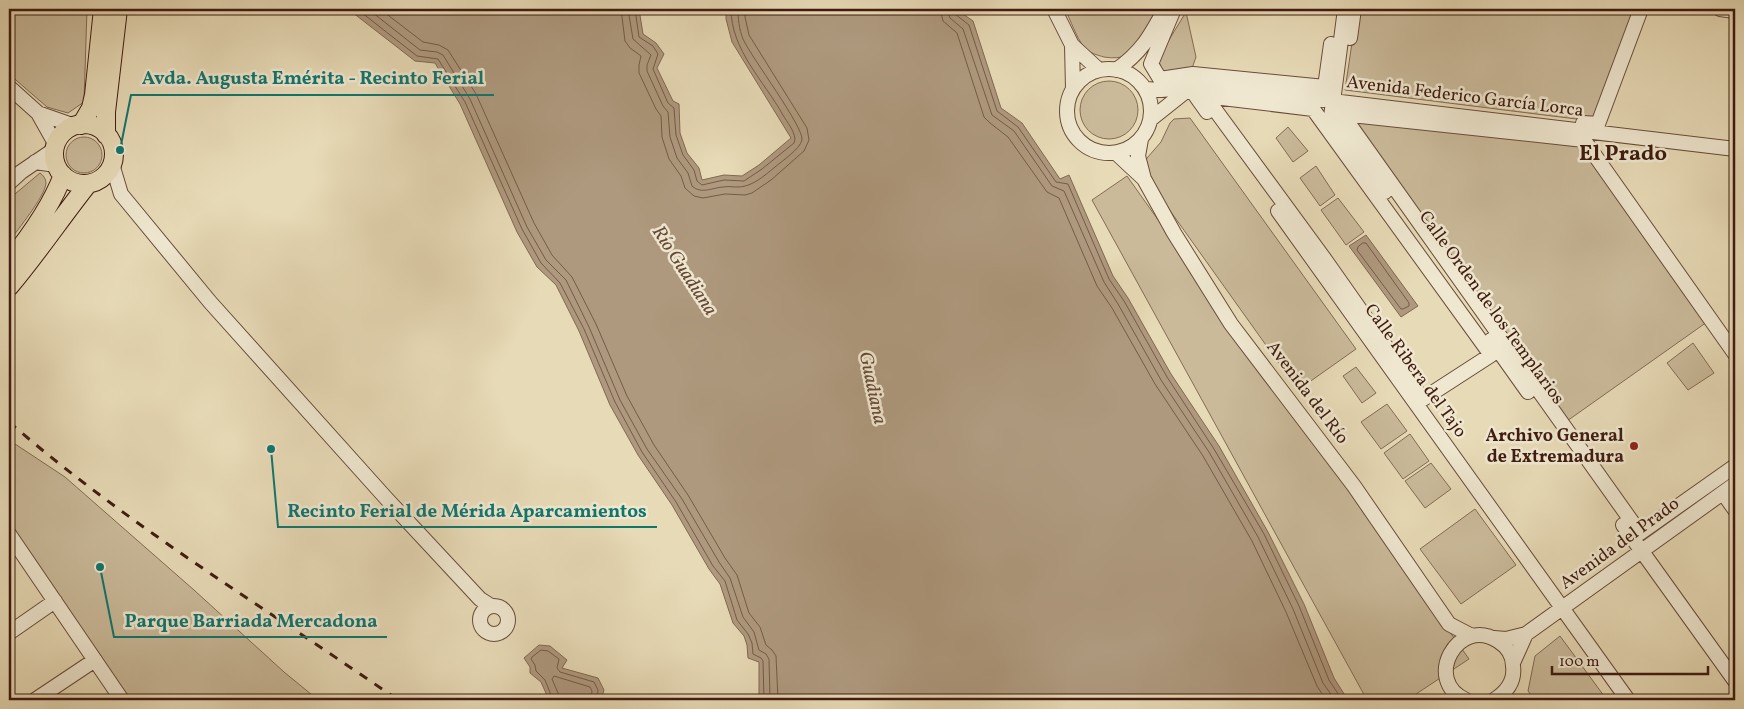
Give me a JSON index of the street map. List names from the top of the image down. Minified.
{"streets":{"street":["Avenida Federico García Lorca","Calle Orden de los Templarios","Calle Ribera del Tajo","Avenida del Río","Avenida del Prado"]},"crossings":[["Avenida Federico García Lorca","Calle Orden de los Templarios"],["Avenida Federico García Lorca","Calle Ribera del Tajo"],["Avenida Federico García Lorca","Avenida del Río"],["Calle Orden de los Templarios","Avenida del Prado"],["Calle Ribera del Tajo","Avenida del Prado"],["Avenida del Río","Avenida del Prado"]],"districts":["El Prado"],"water":["Río Guadiana","Guadiana"],"places":["Avda. Augusta Emérita - Recinto Ferial","Archivo General de Extremadura","Recinto Ferial de Mérida Aparcamientos","Parque Barriada Mercadona"],"scale_bar":"100 m"}
